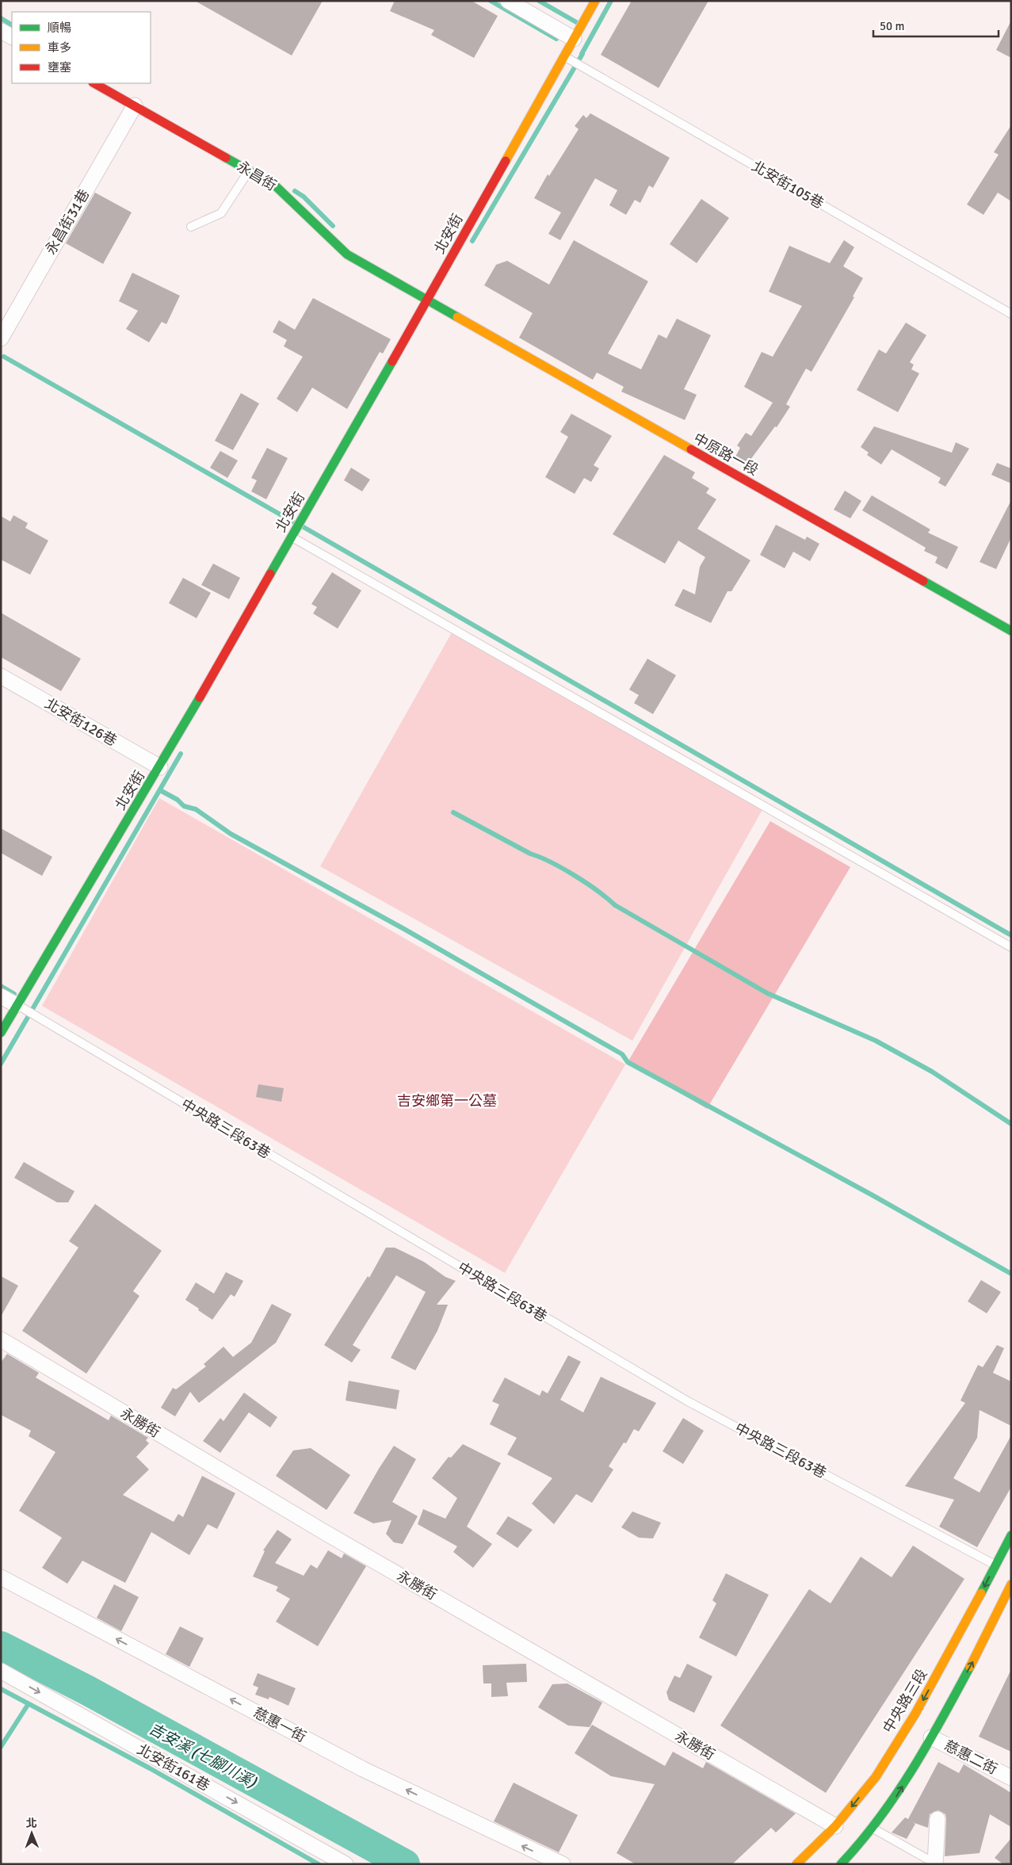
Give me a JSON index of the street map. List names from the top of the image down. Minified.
{"streets":{"street":["永昌街","永昌街31巷","北安街","中原路一段","北安街126巷","永勝街","中央路三段","慈惠一街","慈惠二街","北安街161巷"],"lane":["北安街105巷","中央路三段63巷"]},"crossings":[["永昌街","永昌街31巷"],["永昌街","北安街"],["永昌街","中原路一段"],["北安街105巷","北安街"],["北安街","中原路一段"],["北安街","北安街126巷"],["北安街","中央路三段63巷"],["中央路三段63巷","中央路三段"],["永勝街","中央路三段"]],"one_way":["慈惠一街","北安街161巷"],"water":["吉安溪 (七腳川溪)"],"parks":["吉安鄉第一公墓"],"legend":["順暢","車多","壅塞"],"scale_bar":"50 m","north":"top"}
